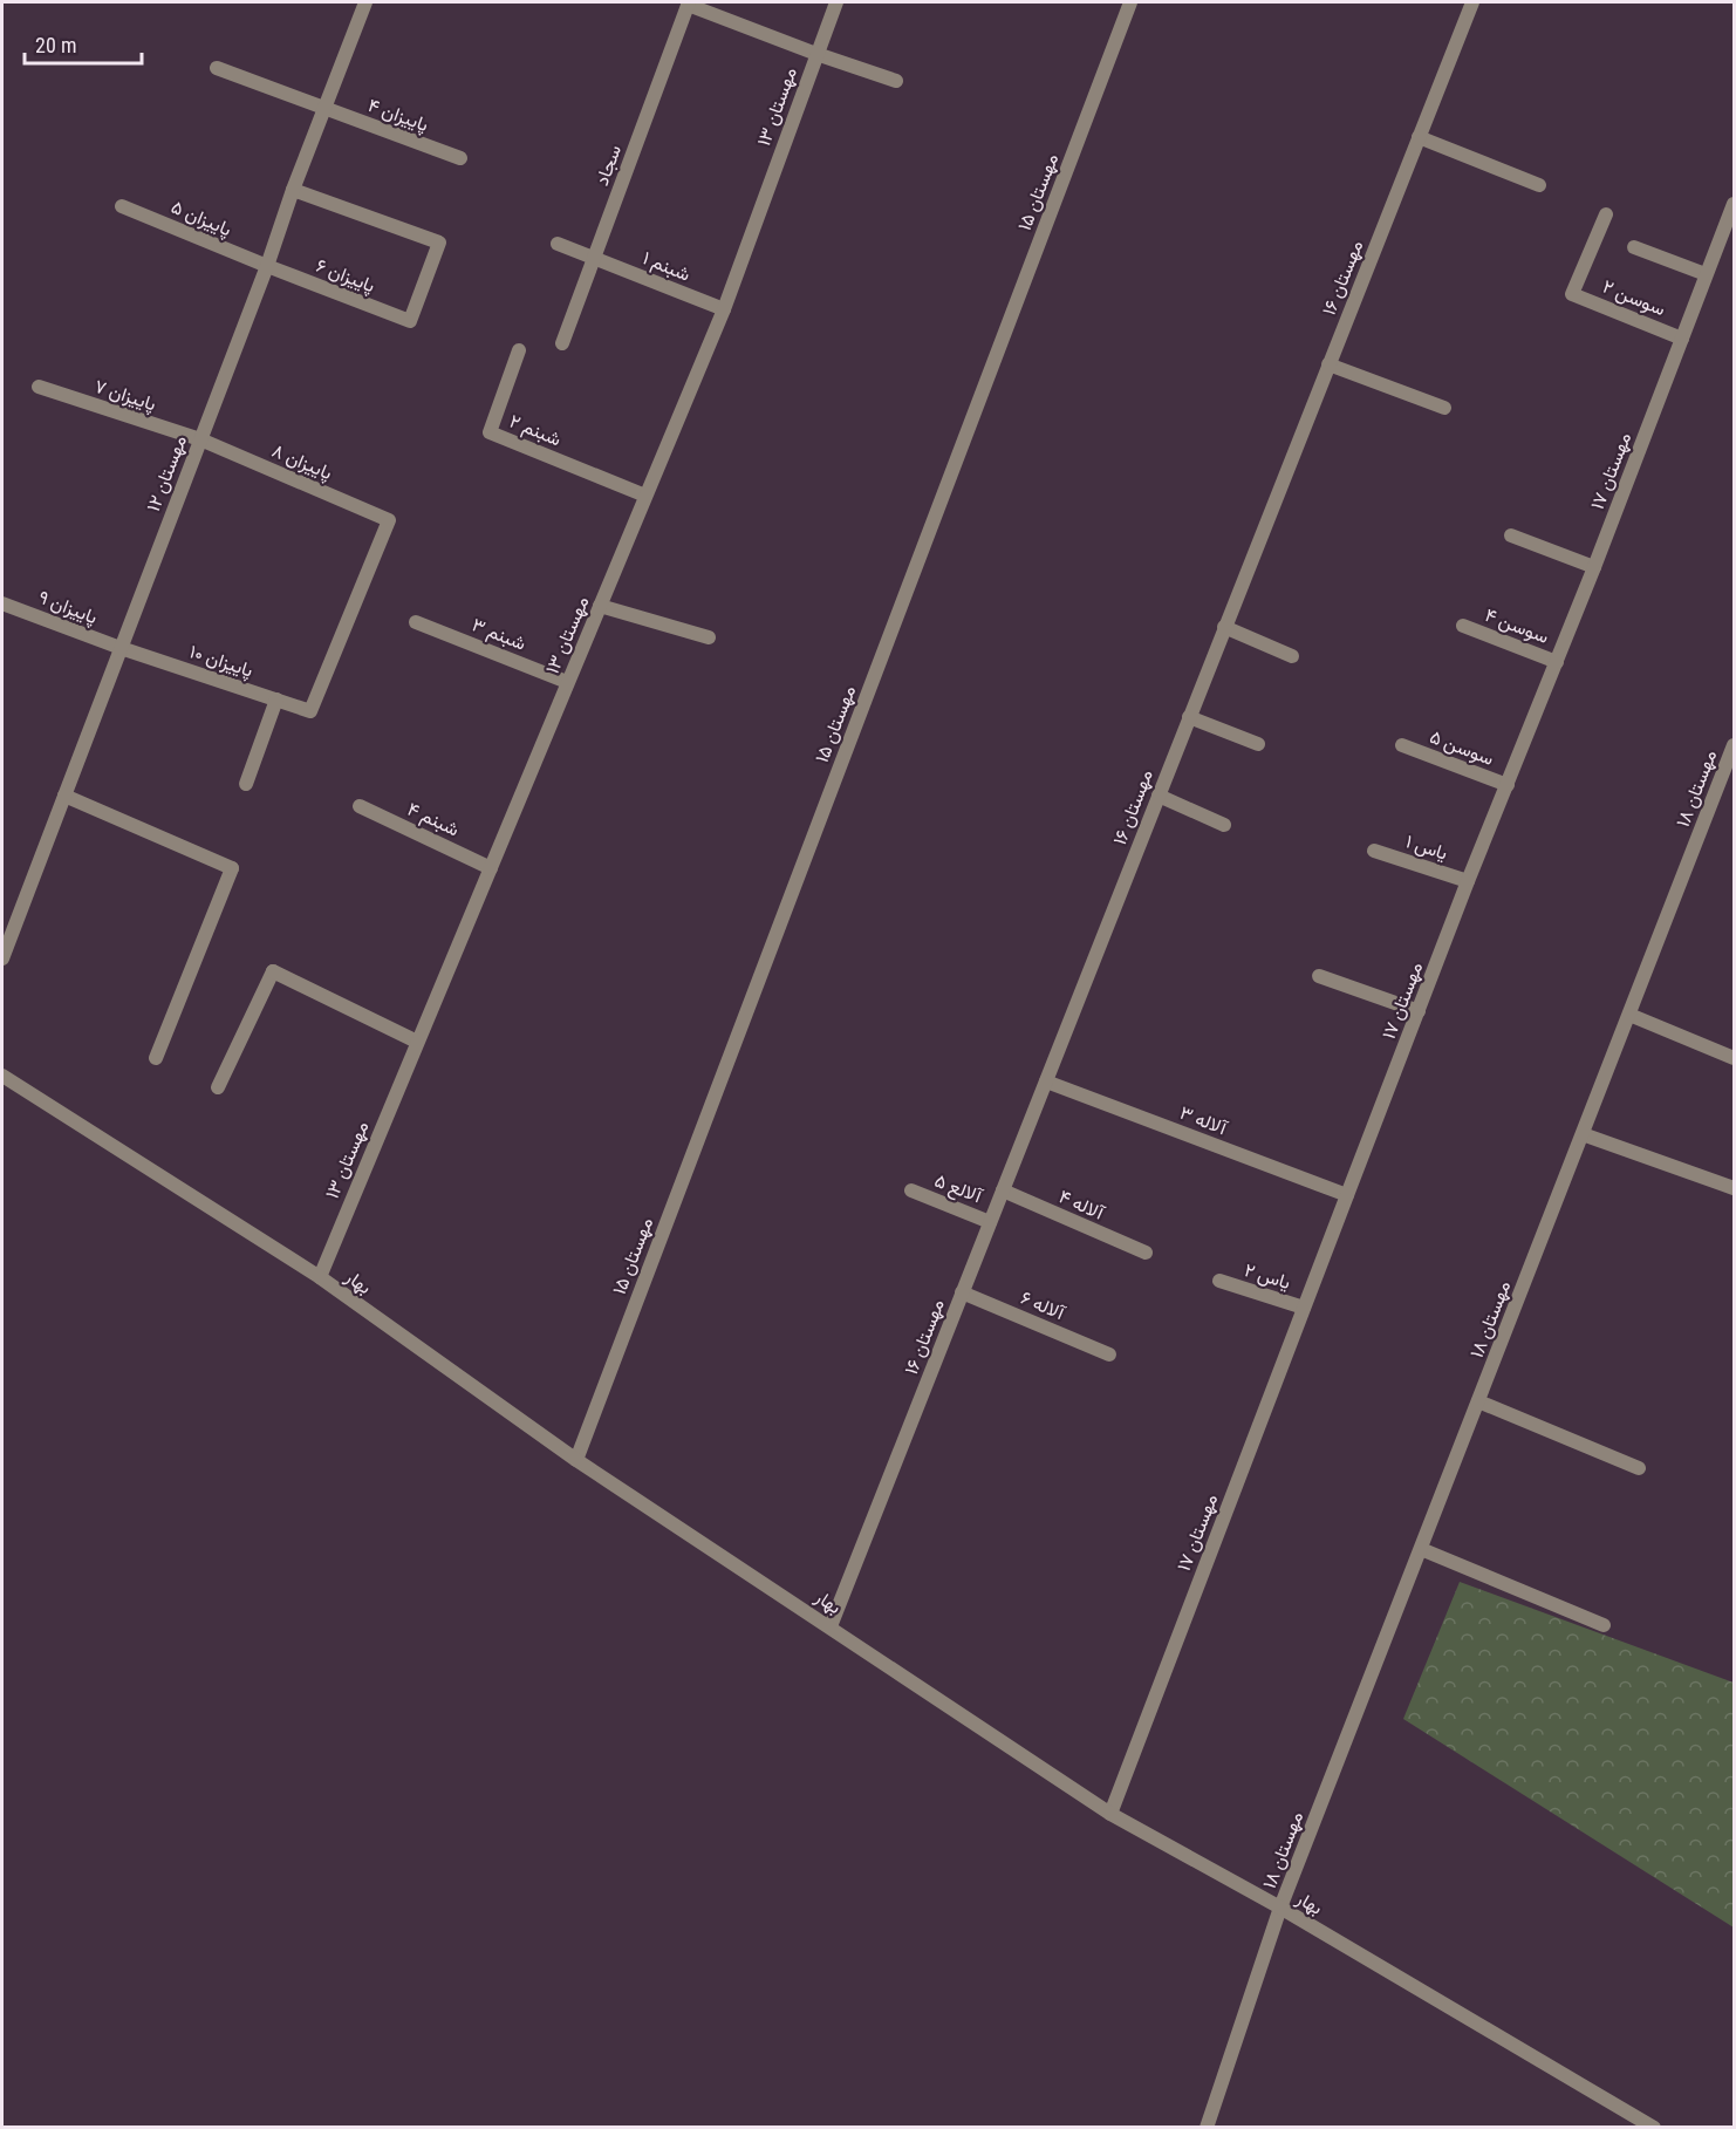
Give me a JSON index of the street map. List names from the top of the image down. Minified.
{"streets":{"street":["مهستان ۱۳","پاییزان ۴","سجاد","مهستان ۱۵","پاییزان ۵","شبنم ۱","پاییزان ۶","مهستان ۱۶","سوسن ۲","پاییزان ۷","شبنم ۲","پاییزان ۸","مهستان ۱۷","مهستان ۱۲","پاییزان ۹","سوسن ۴","شبنم ۳","پاییزان ۱۰","سوسن ۵","مهستان ۱۸","شبنم ۴","یاس ۱","آلاله ۳","آلالع ۵","آلاله ۴","یاس ۲","بهار","آلاله ۶"]},"crossings":[["مهستان ۱۳","شبنم ۱"],["مهستان ۱۳","شبنم ۲"],["مهستان ۱۳","شبنم ۳"],["مهستان ۱۳","شبنم ۴"],["مهستان ۱۳","بهار"],["پاییزان ۴","مهستان ۱۲"],["سجاد","شبنم ۱"],["مهستان ۱۵","بهار"],["پاییزان ۵","پاییزان ۶"],["پاییزان ۵","مهستان ۱۲"],["پاییزان ۶","مهستان ۱۲"],["مهستان ۱۶","آلاله ۳"],["مهستان ۱۶","آلالع ۵"],["مهستان ۱۶","آلاله ۴"],["مهستان ۱۶","بهار"],["مهستان ۱۶","آلاله ۶"],["سوسن ۲","مهستان ۱۷"],["پاییزان ۷","پاییزان ۸"],["پاییزان ۷","مهستان ۱۲"],["پاییزان ۸","مهستان ۱۲"],["پاییزان ۸","پاییزان ۱۰"],["مهستان ۱۷","سوسن ۴"],["مهستان ۱۷","سوسن ۵"],["مهستان ۱۷","یاس ۱"],["مهستان ۱۷","آلاله ۳"],["مهستان ۱۷","یاس ۲"],["مهستان ۱۷","بهار"],["مهستان ۱۲","پاییزان ۹"],["مهستان ۱۲","پاییزان ۱۰"],["پاییزان ۹","پاییزان ۱۰"],["مهستان ۱۸","بهار"]],"scale_bar":"20 m"}
